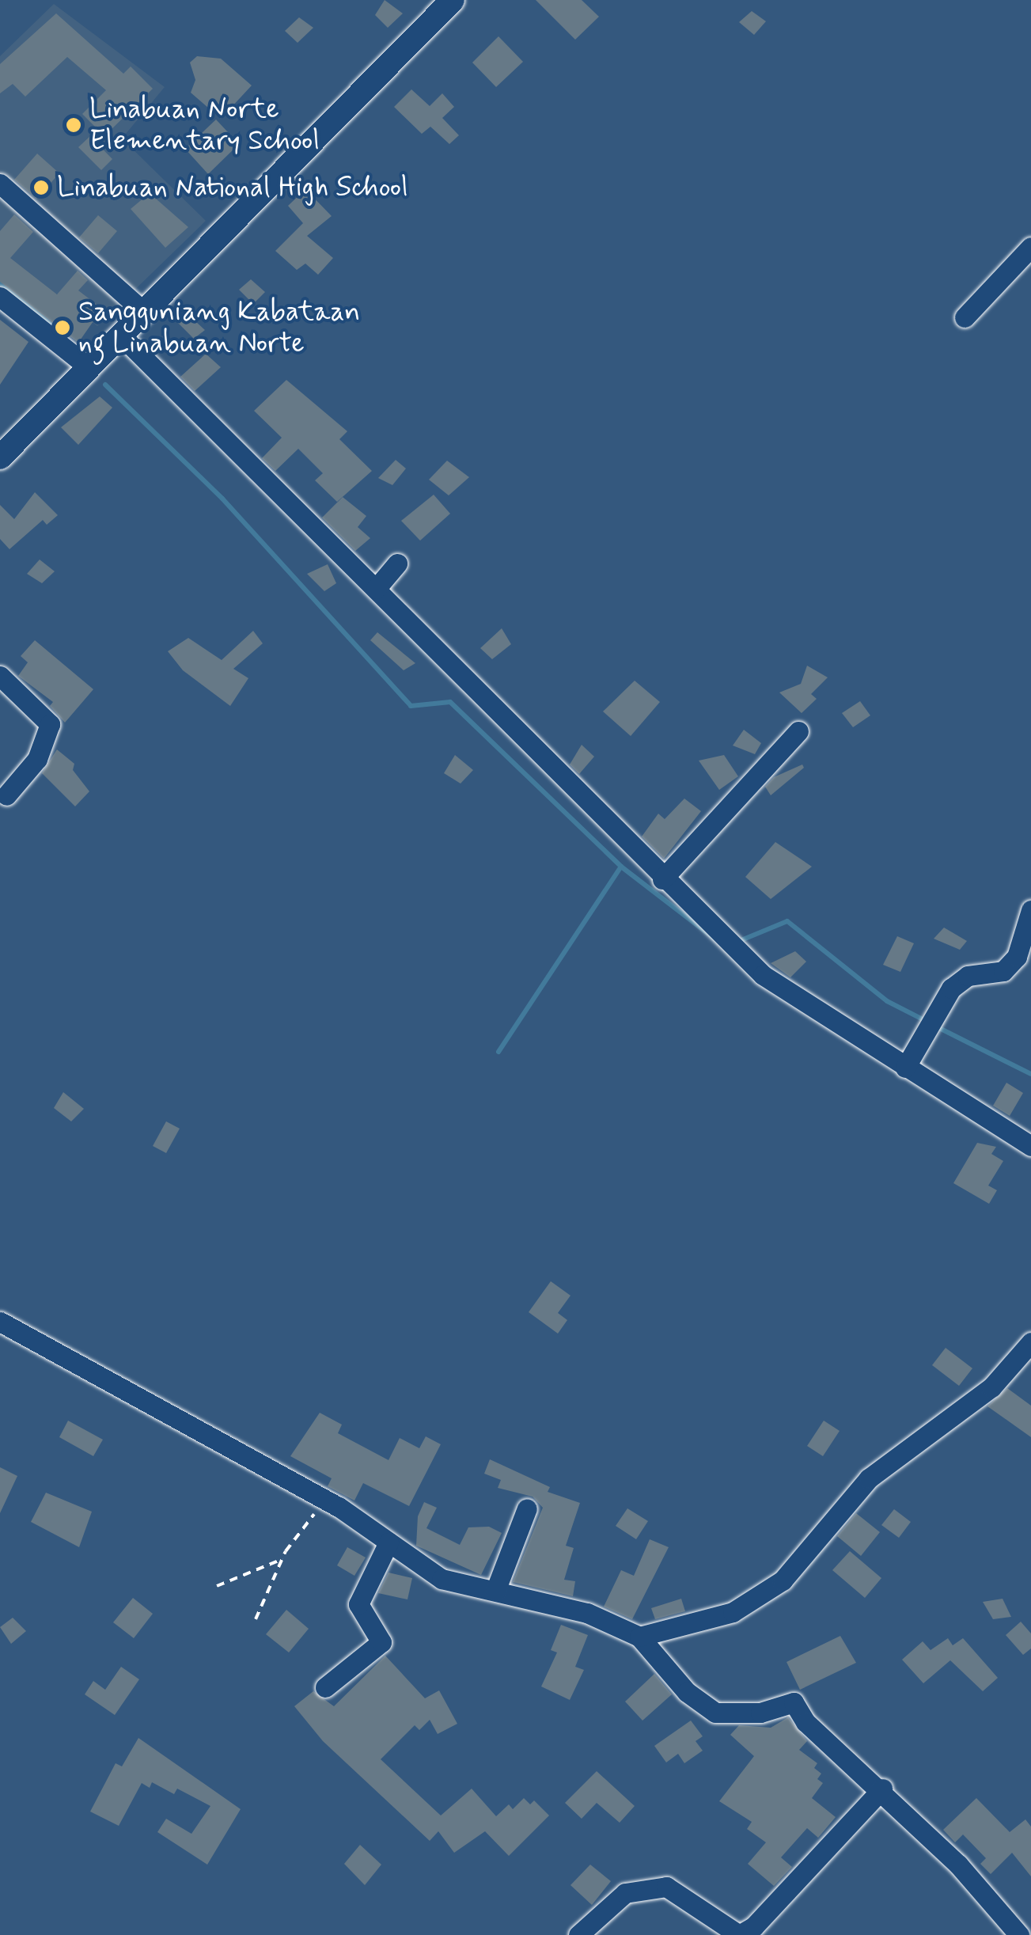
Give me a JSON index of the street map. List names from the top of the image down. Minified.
{"places":["Linabuan Norte Elementary School","Linabuan National High School","Sangguniang Kabataan ng Linabuan Norte"]}
